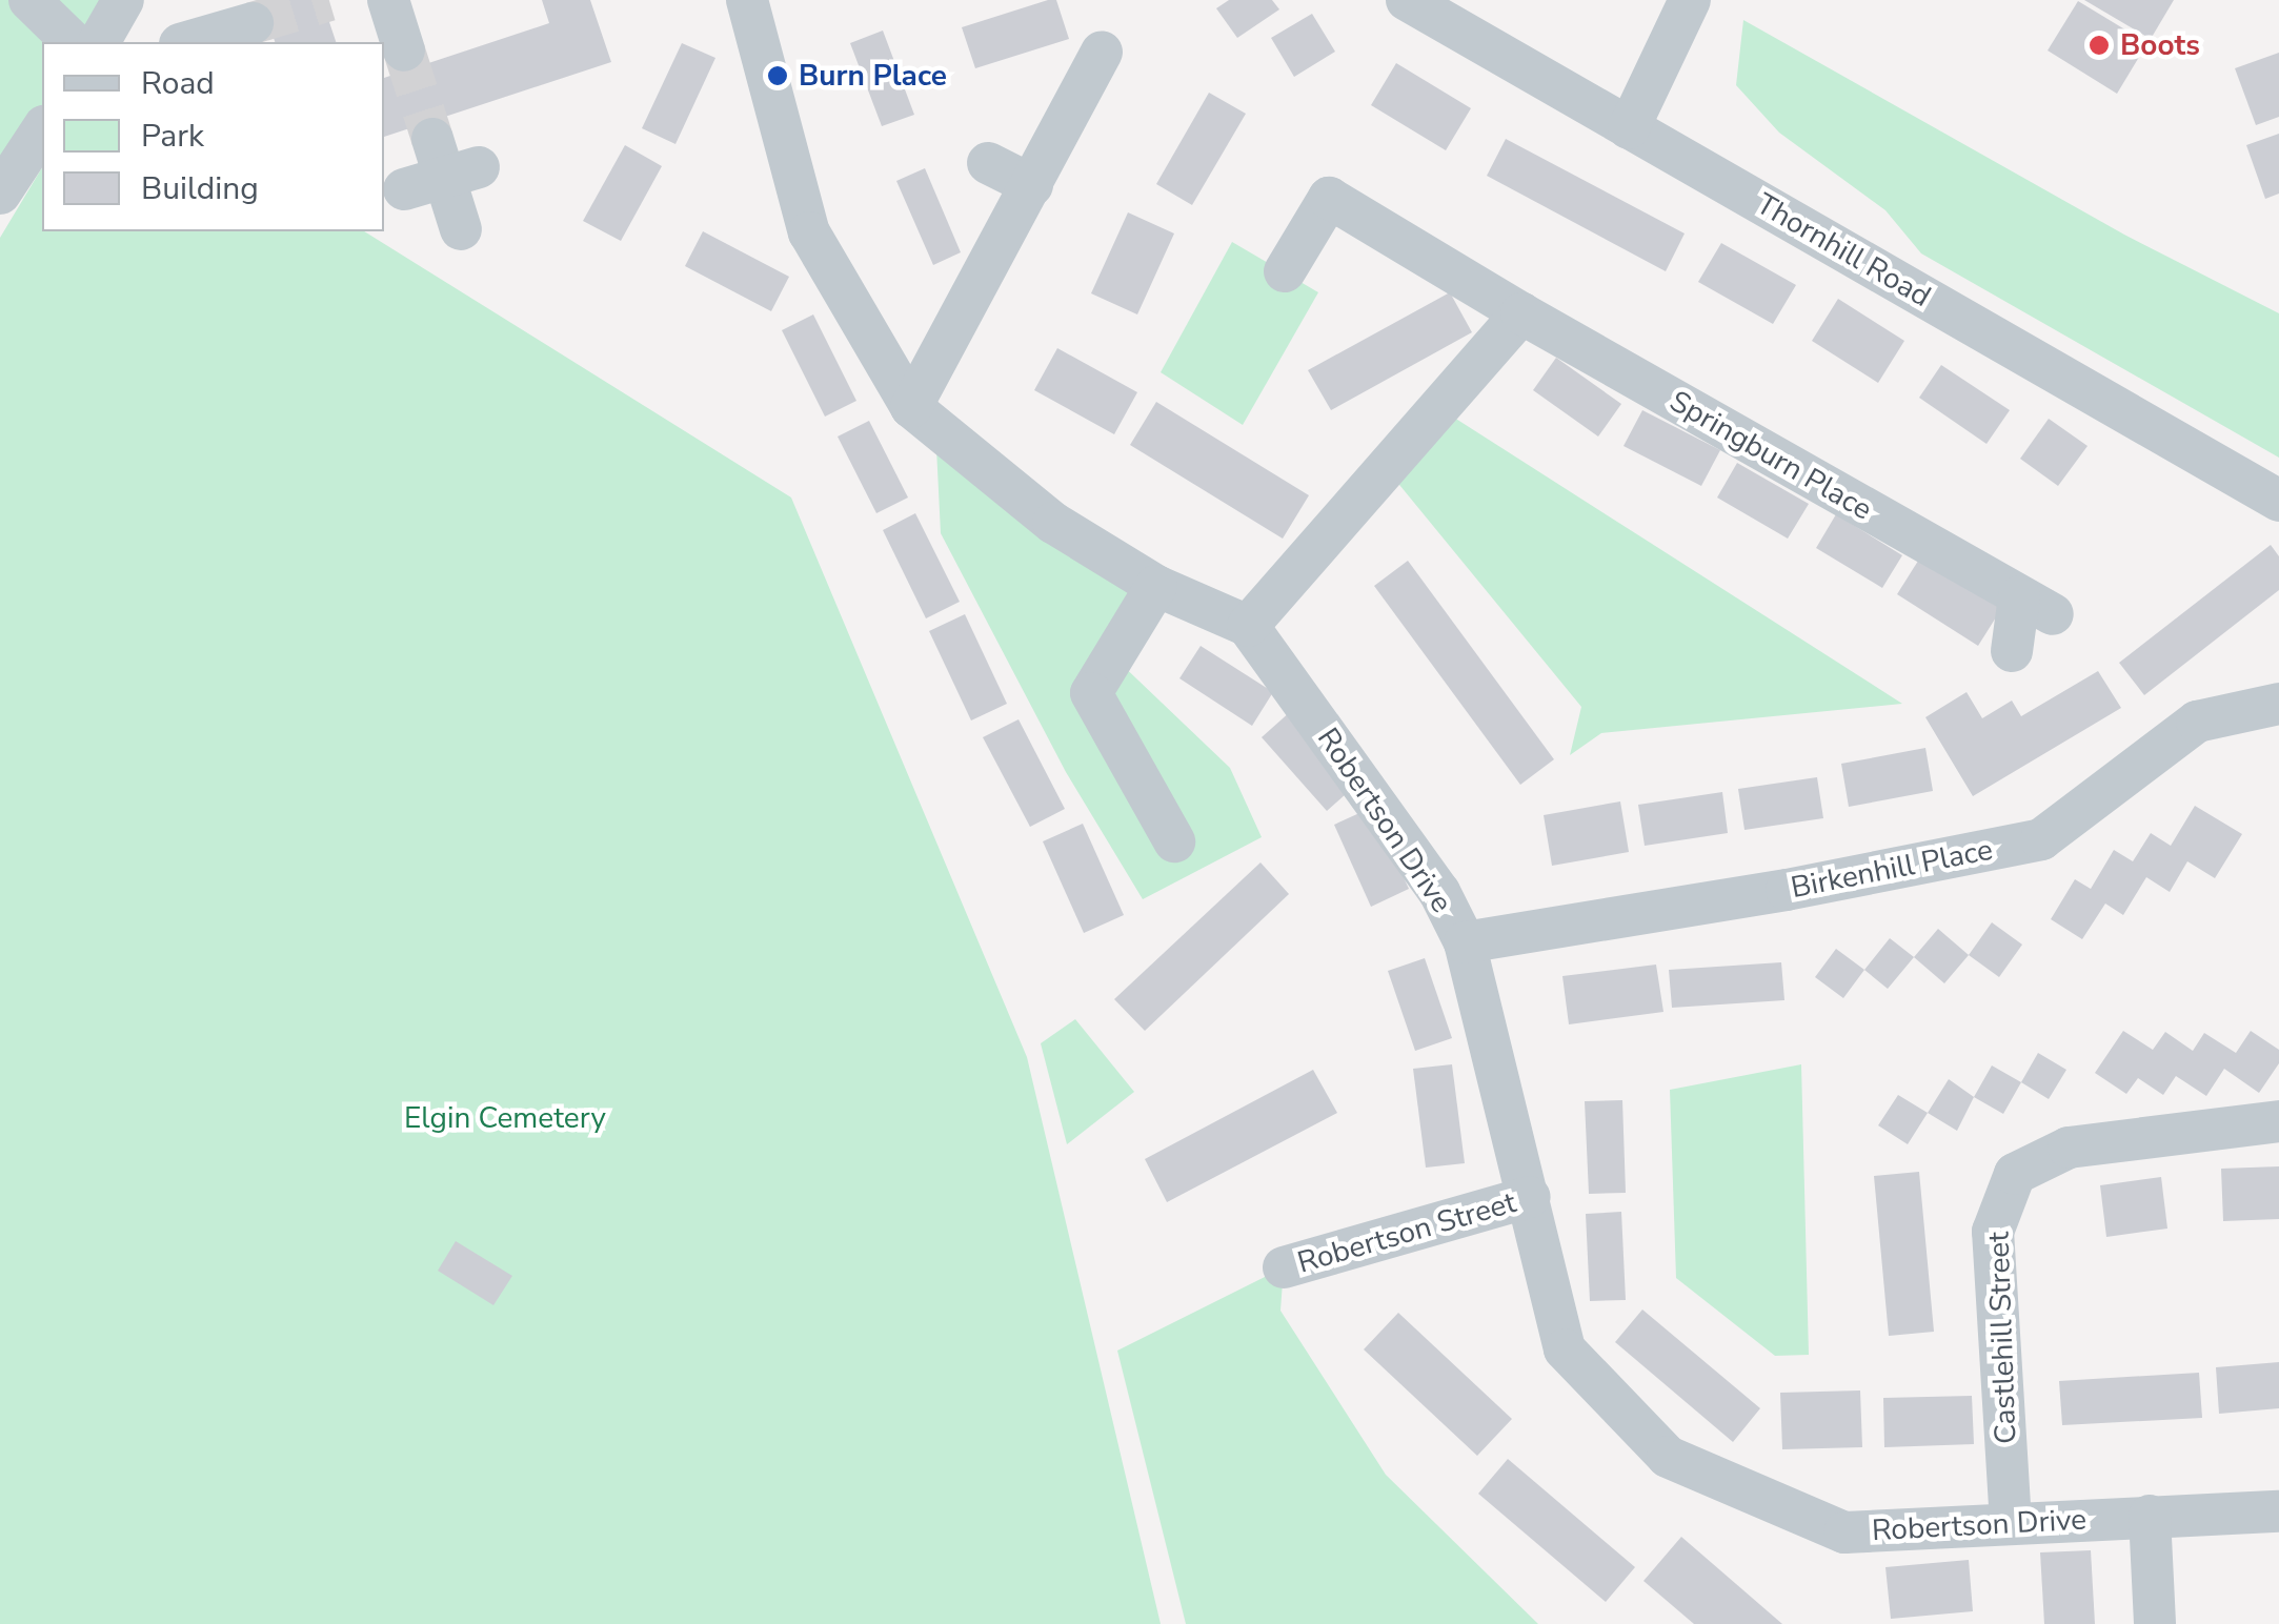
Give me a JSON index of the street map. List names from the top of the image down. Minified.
{"streets":{"street":["Thornhill Road","Springburn Place","Robertson Drive","Birkenhill Place","Robertson Street","Castlehill Street"]},"crossings":[["Robertson Drive","Birkenhill Place"],["Robertson Drive","Robertson Street"],["Robertson Drive","Castlehill Street"]],"parks":["Elgin Cemetery"],"places":["Boots","Burn Place"],"legend":["Road","Park","Building"]}
